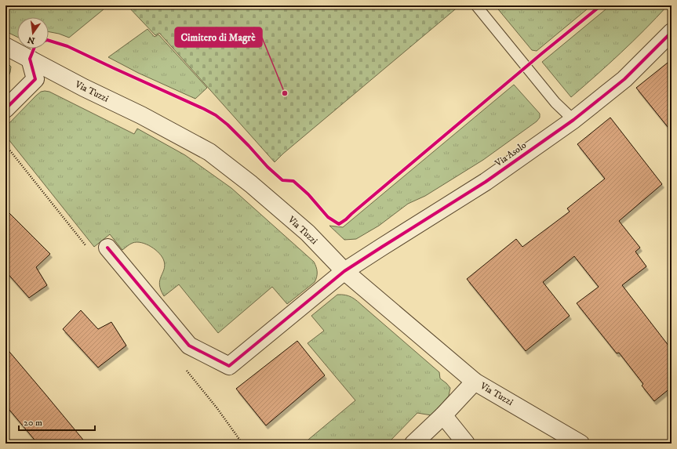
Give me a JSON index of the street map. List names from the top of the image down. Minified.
{"streets":{"street":["Via Tuzzi","Via Asolo"]},"crossings":[["Via Tuzzi","Via Asolo"]],"places":["Cimitero di Magrè"],"scale_bar":"20 m","north":"bottom"}
